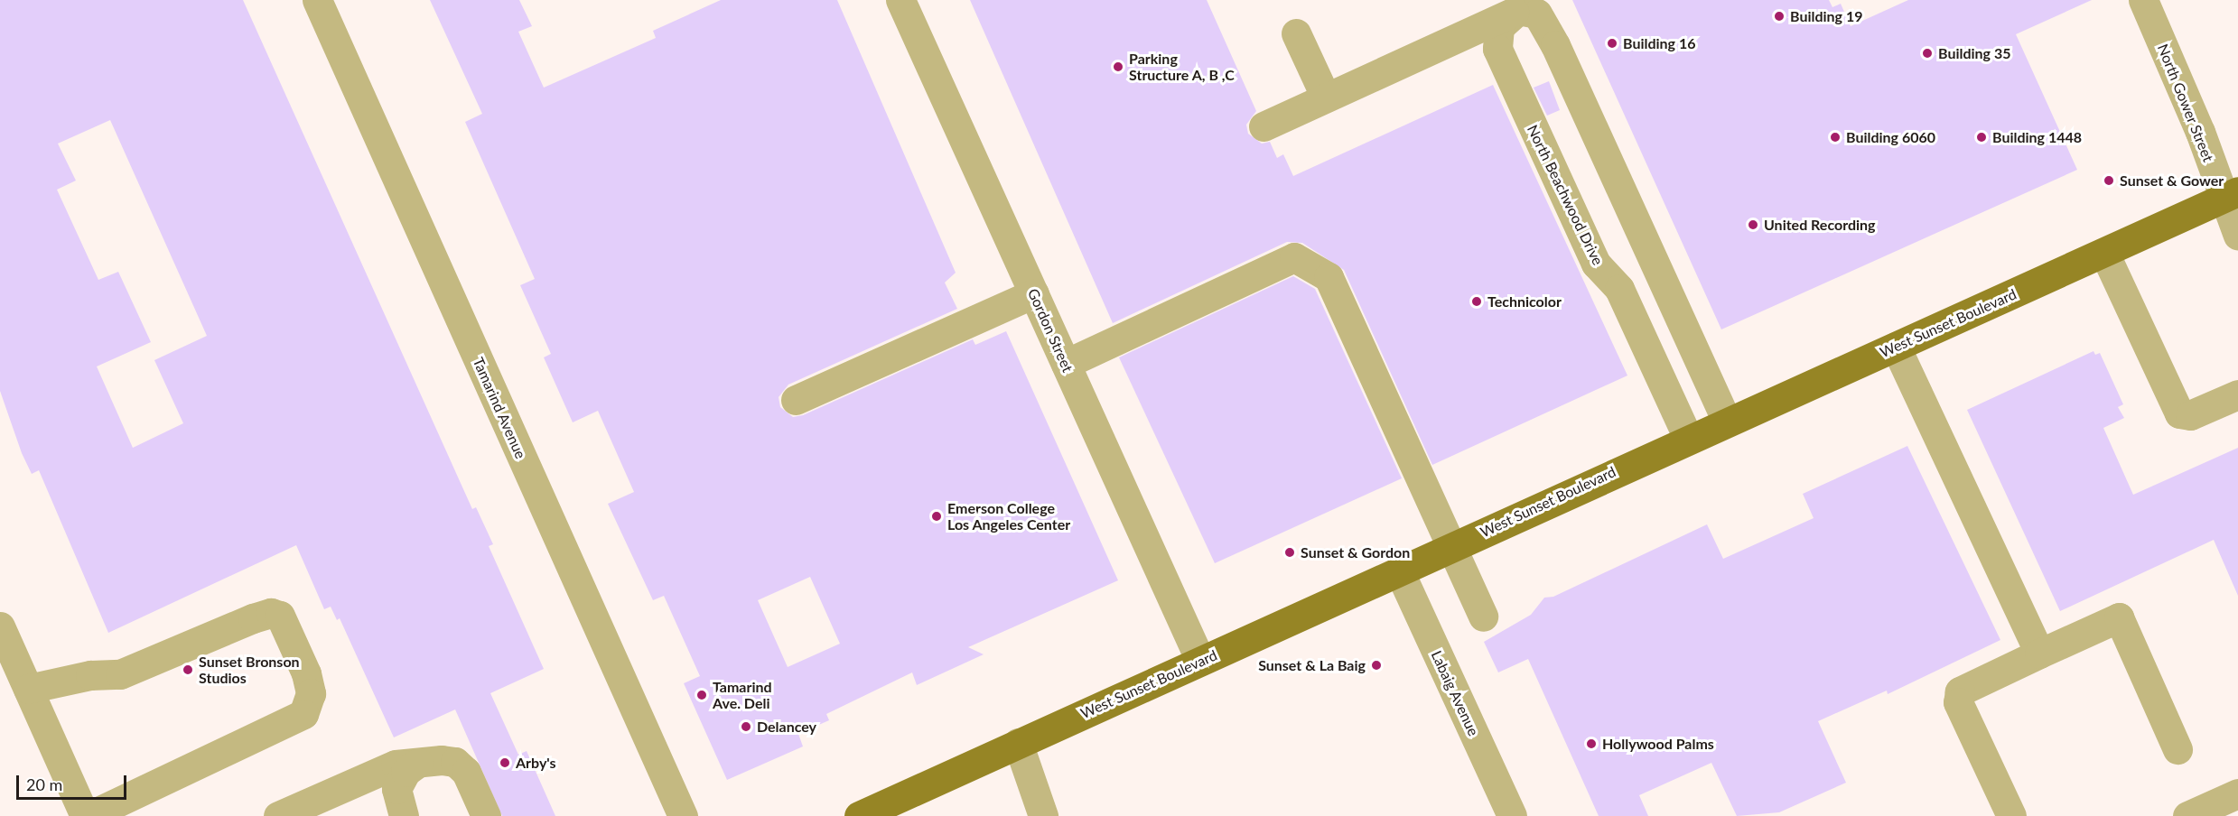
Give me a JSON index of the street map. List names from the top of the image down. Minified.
{"streets":{"main road":["West Sunset Boulevard"],"street":["North Gower Street","North Beachwood Drive","Gordon Street","Tamarind Avenue","Labaig Avenue"]},"crossings":[["North Gower Street","West Sunset Boulevard"],["North Beachwood Drive","West Sunset Boulevard"],["West Sunset Boulevard","Gordon Street"],["West Sunset Boulevard","Labaig Avenue"]],"places":["Building 19","Building 16","Building 35","Parking Structure A, B ,C","Building 6060","Building 1448","Sunset & Gower","United Recording","Technicolor","Emerson College Los Angeles Center","Sunset & Gordon","Sunset & La Baig","Sunset Bronson Studios","Tamarind Ave. Deli","Delancey","Hollywood Palms","Arby's"],"scale_bar":"20 m"}
